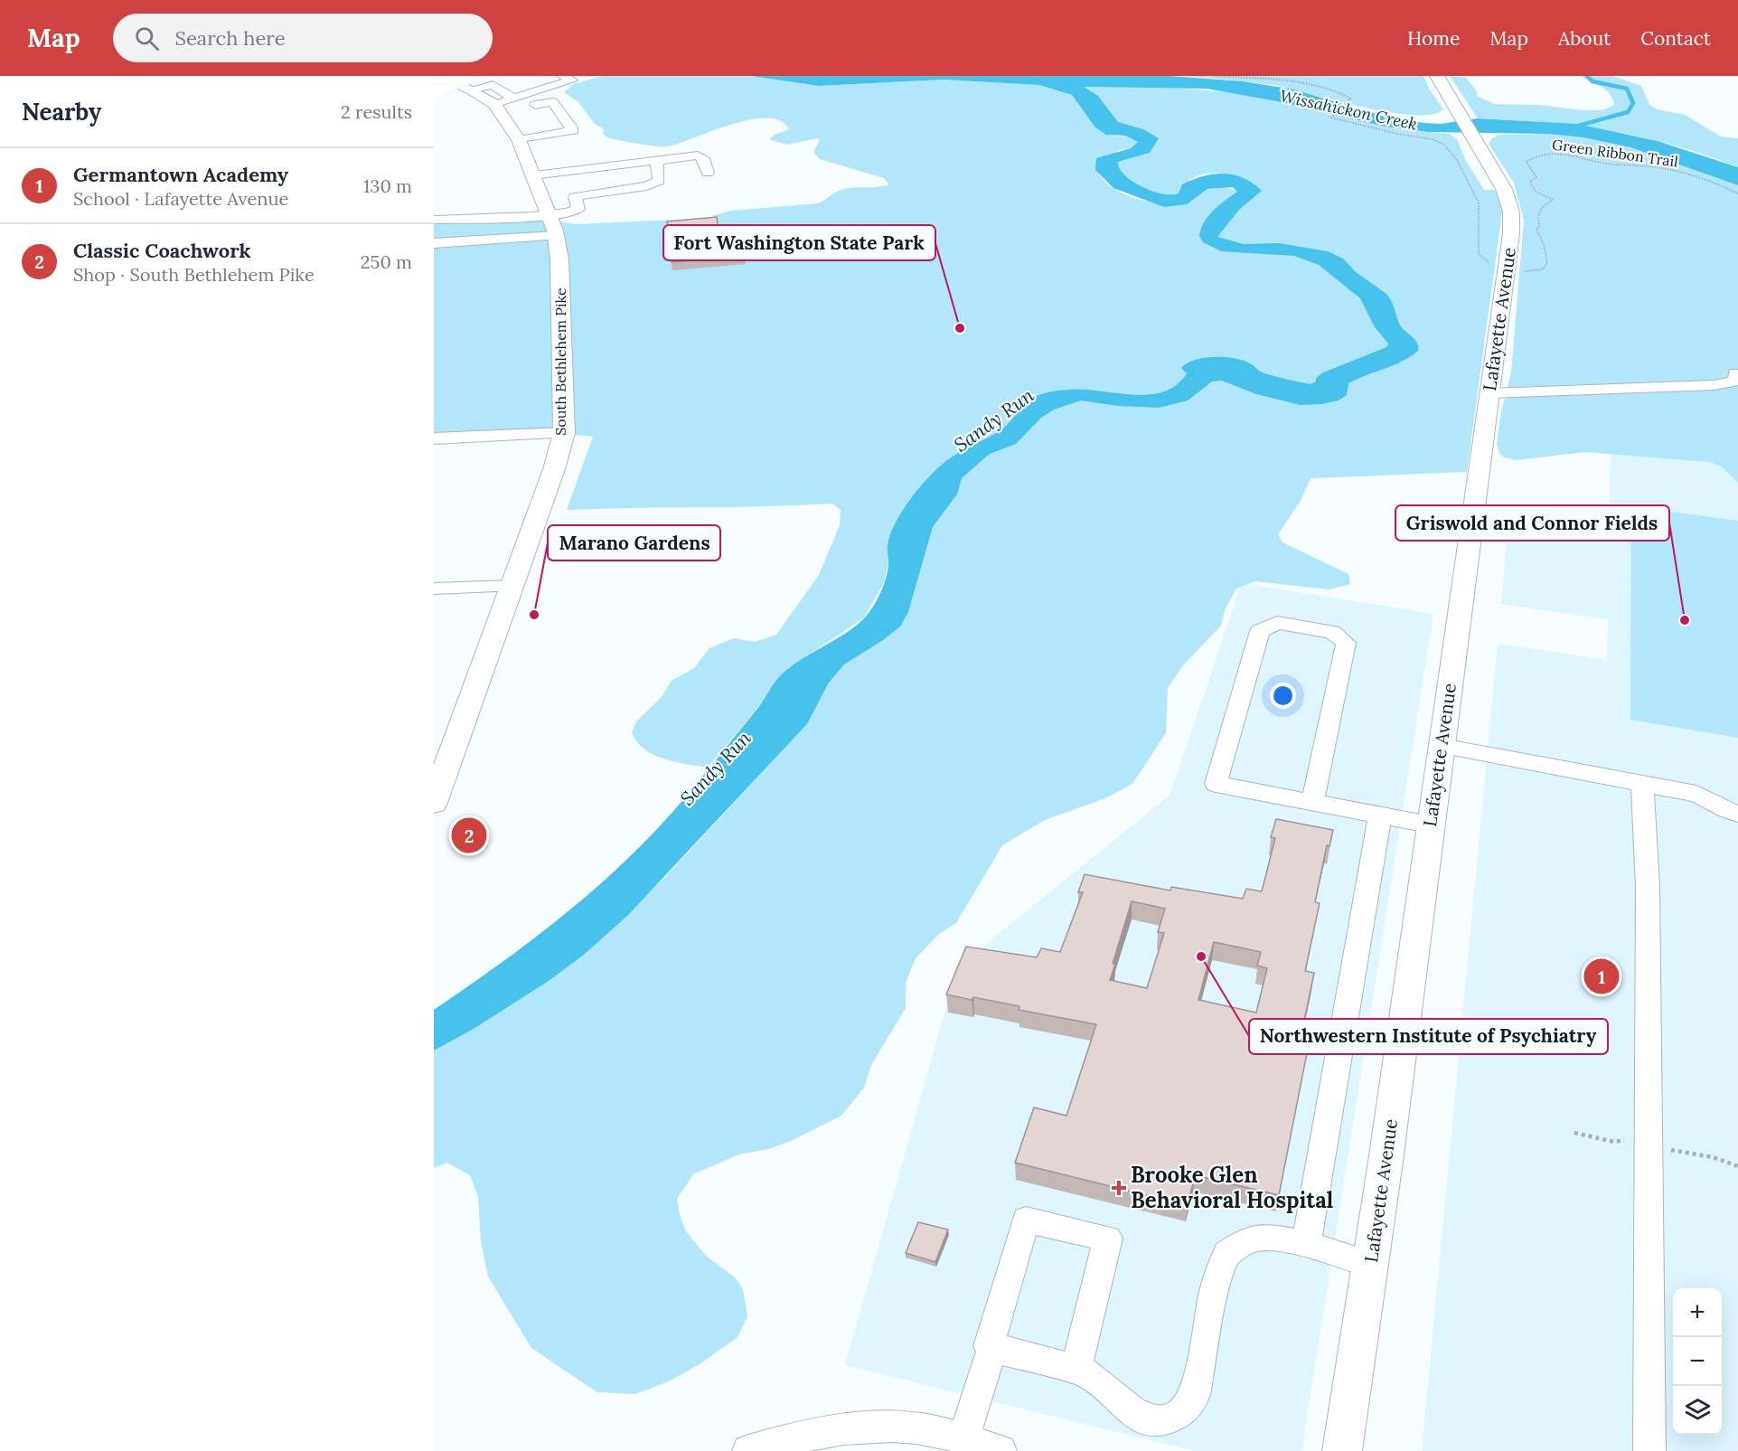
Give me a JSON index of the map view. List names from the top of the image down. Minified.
{"streets":{"main road":["Lafayette Avenue","South Bethlehem Pike"],"path":["Green Ribbon Trail"]},"water":["Wissahickon Creek","Sandy Run"],"places":{"other":["Fort Washington State Park","Marano Gardens","Griswold and Connor Fields","Northwestern Institute of Psychiatry"],"health":["Brooke Glen Behavioral Hospital"]},"page":{"header":"Map","search":"Search here","nav":["Home","Map","About","Contact"],"heading":["Nearby","2 results"],"list":[{"mark":"1","name":"Germantown Academy","note":"School · Lafayette Avenue","value":"130 m"},{"mark":"2","name":"Classic Coachwork","note":"Shop · South Bethlehem Pike","value":"250 m"}],"pins":["2","1"],"map_buttons":["+","−"]}}
